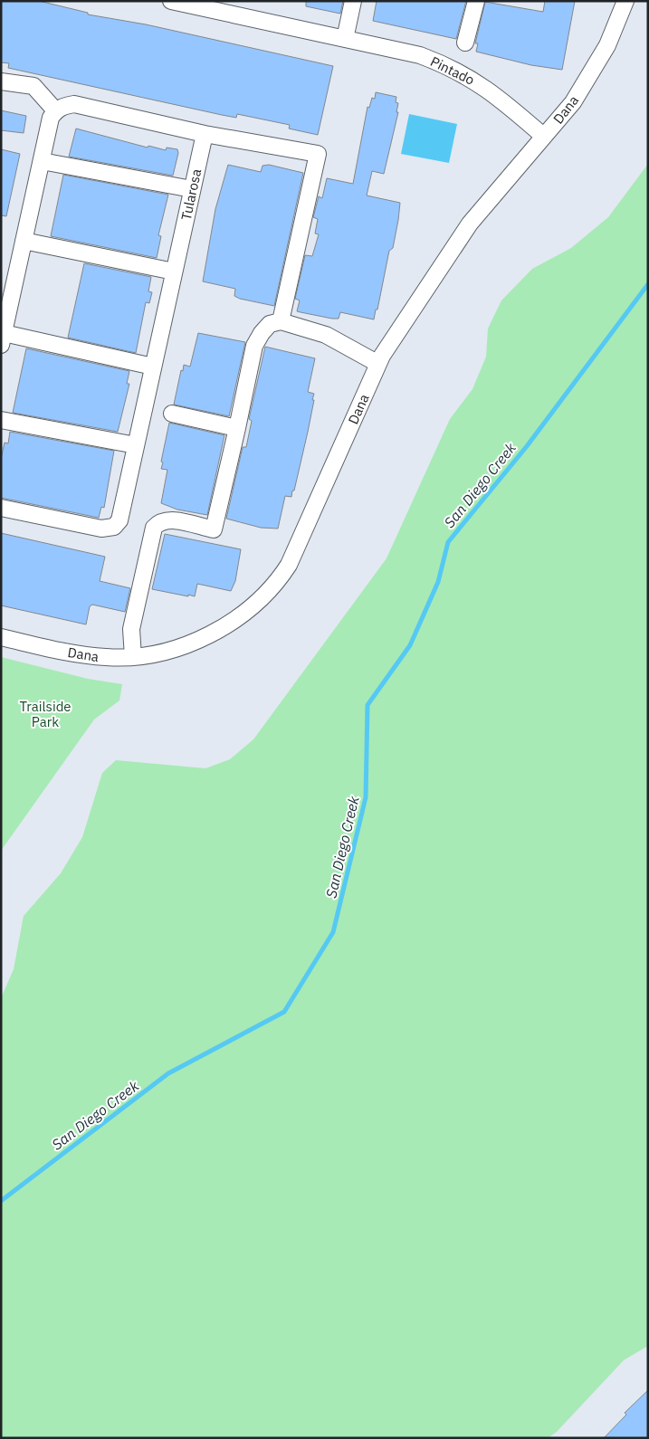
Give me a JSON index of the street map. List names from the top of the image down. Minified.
{"streets":{"street":["Pintado","Dana","Tularosa"]},"crossings":[["Pintado","Dana"]],"water":["San Diego Creek"],"parks":["Trailside Park"]}
